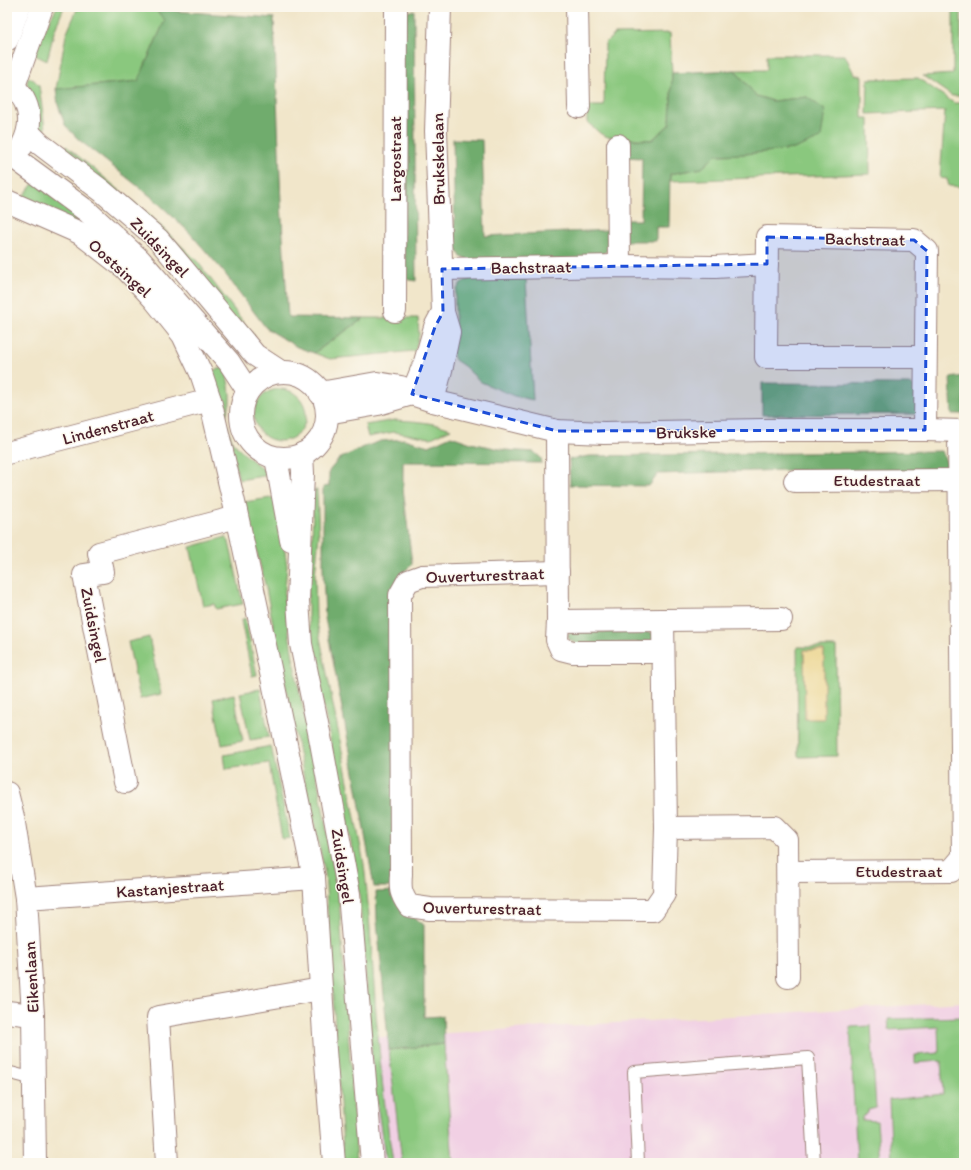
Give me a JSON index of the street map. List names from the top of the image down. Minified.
{"streets":{"street":["Largostraat","Brukskelaan","Bachstraat","Zuidsingel","Oostsingel","Lindenstraat","Brukske","Etudestraat","Ouverturestraat","Kastanjestraat","Eikenlaan"]},"crossings":[["Brukskelaan","Bachstraat"],["Brukskelaan","Brukske"],["Bachstraat","Brukske"],["Zuidsingel","Oostsingel"],["Zuidsingel","Lindenstraat"],["Zuidsingel","Brukske"],["Zuidsingel","Kastanjestraat"],["Brukske","Etudestraat"],["Brukske","Ouverturestraat"],["Kastanjestraat","Eikenlaan"]]}
